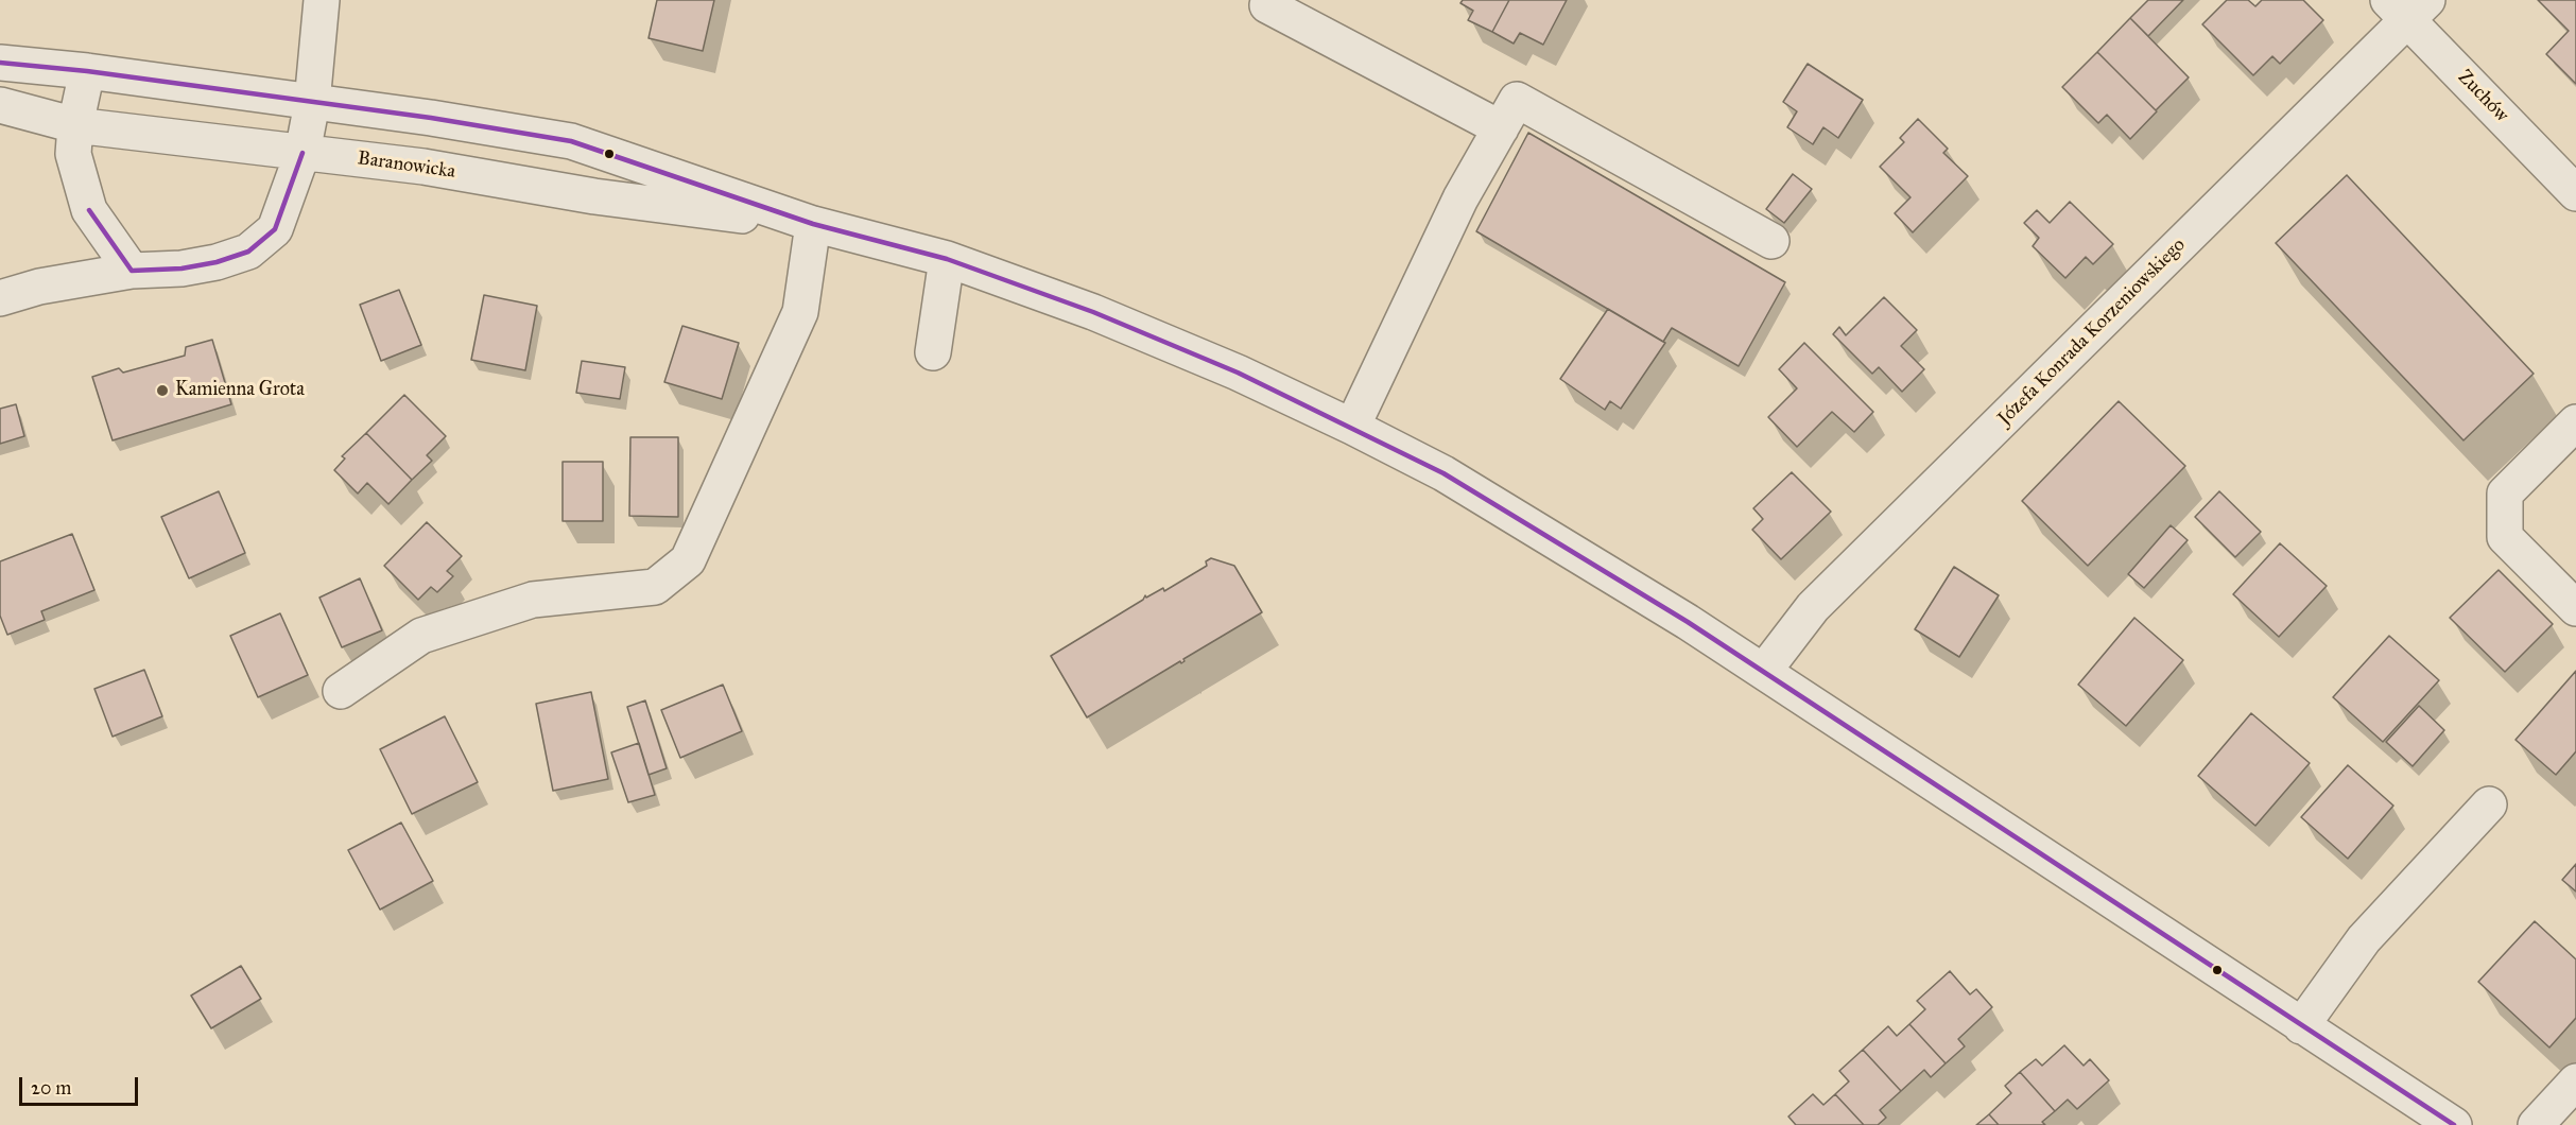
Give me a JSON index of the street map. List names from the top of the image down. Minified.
{"streets":{"street":["Zuchów","Baranowicka","Józefa Konrada Korzeniowskiego"]},"crossings":[["Zuchów","Józefa Konrada Korzeniowskiego"],["Baranowicka","Józefa Konrada Korzeniowskiego"]],"places":["Kamienna Grota"],"scale_bar":"20 m"}
